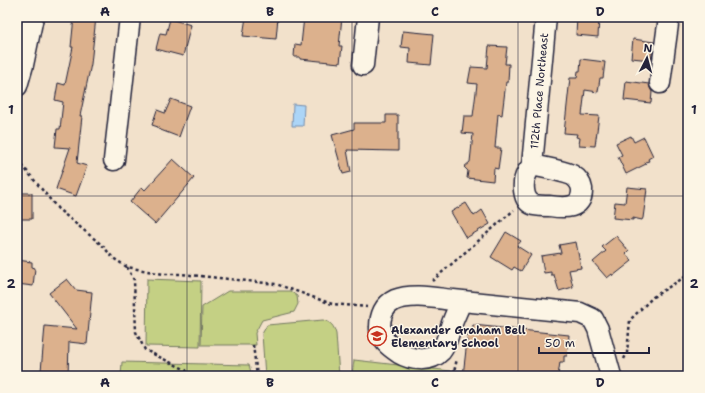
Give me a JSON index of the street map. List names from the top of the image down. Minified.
{"streets":{"street":["112th Place Northeast"]},"places":{"school or university":["Alexander Graham Bell Elementary School"]},"scale_bar":"50 m","north":"top","grid":{"columns":["A","B","C","D"],"rows":["1","2"]}}
